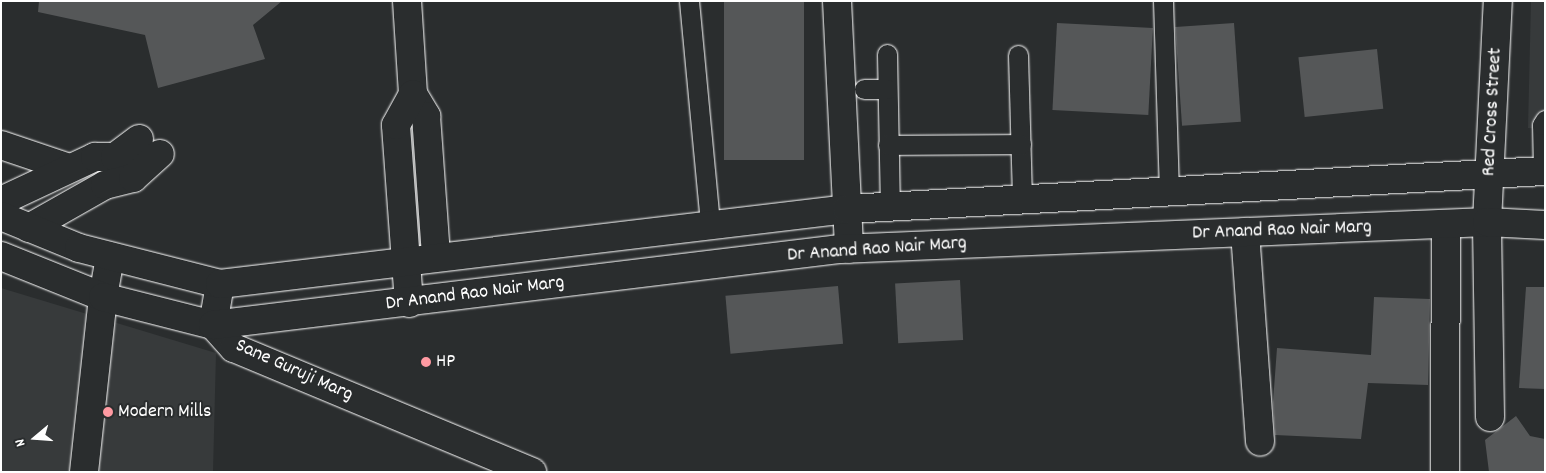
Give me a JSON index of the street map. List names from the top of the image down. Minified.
{"streets":{"main road":["Red Cross Street","Dr Anand Rao Nair Marg","Sane Guruji Marg"]},"crossings":[["Red Cross Street","Dr Anand Rao Nair Marg"],["Dr Anand Rao Nair Marg","Sane Guruji Marg"]],"places":["HP","Modern Mills"],"north":"left"}
